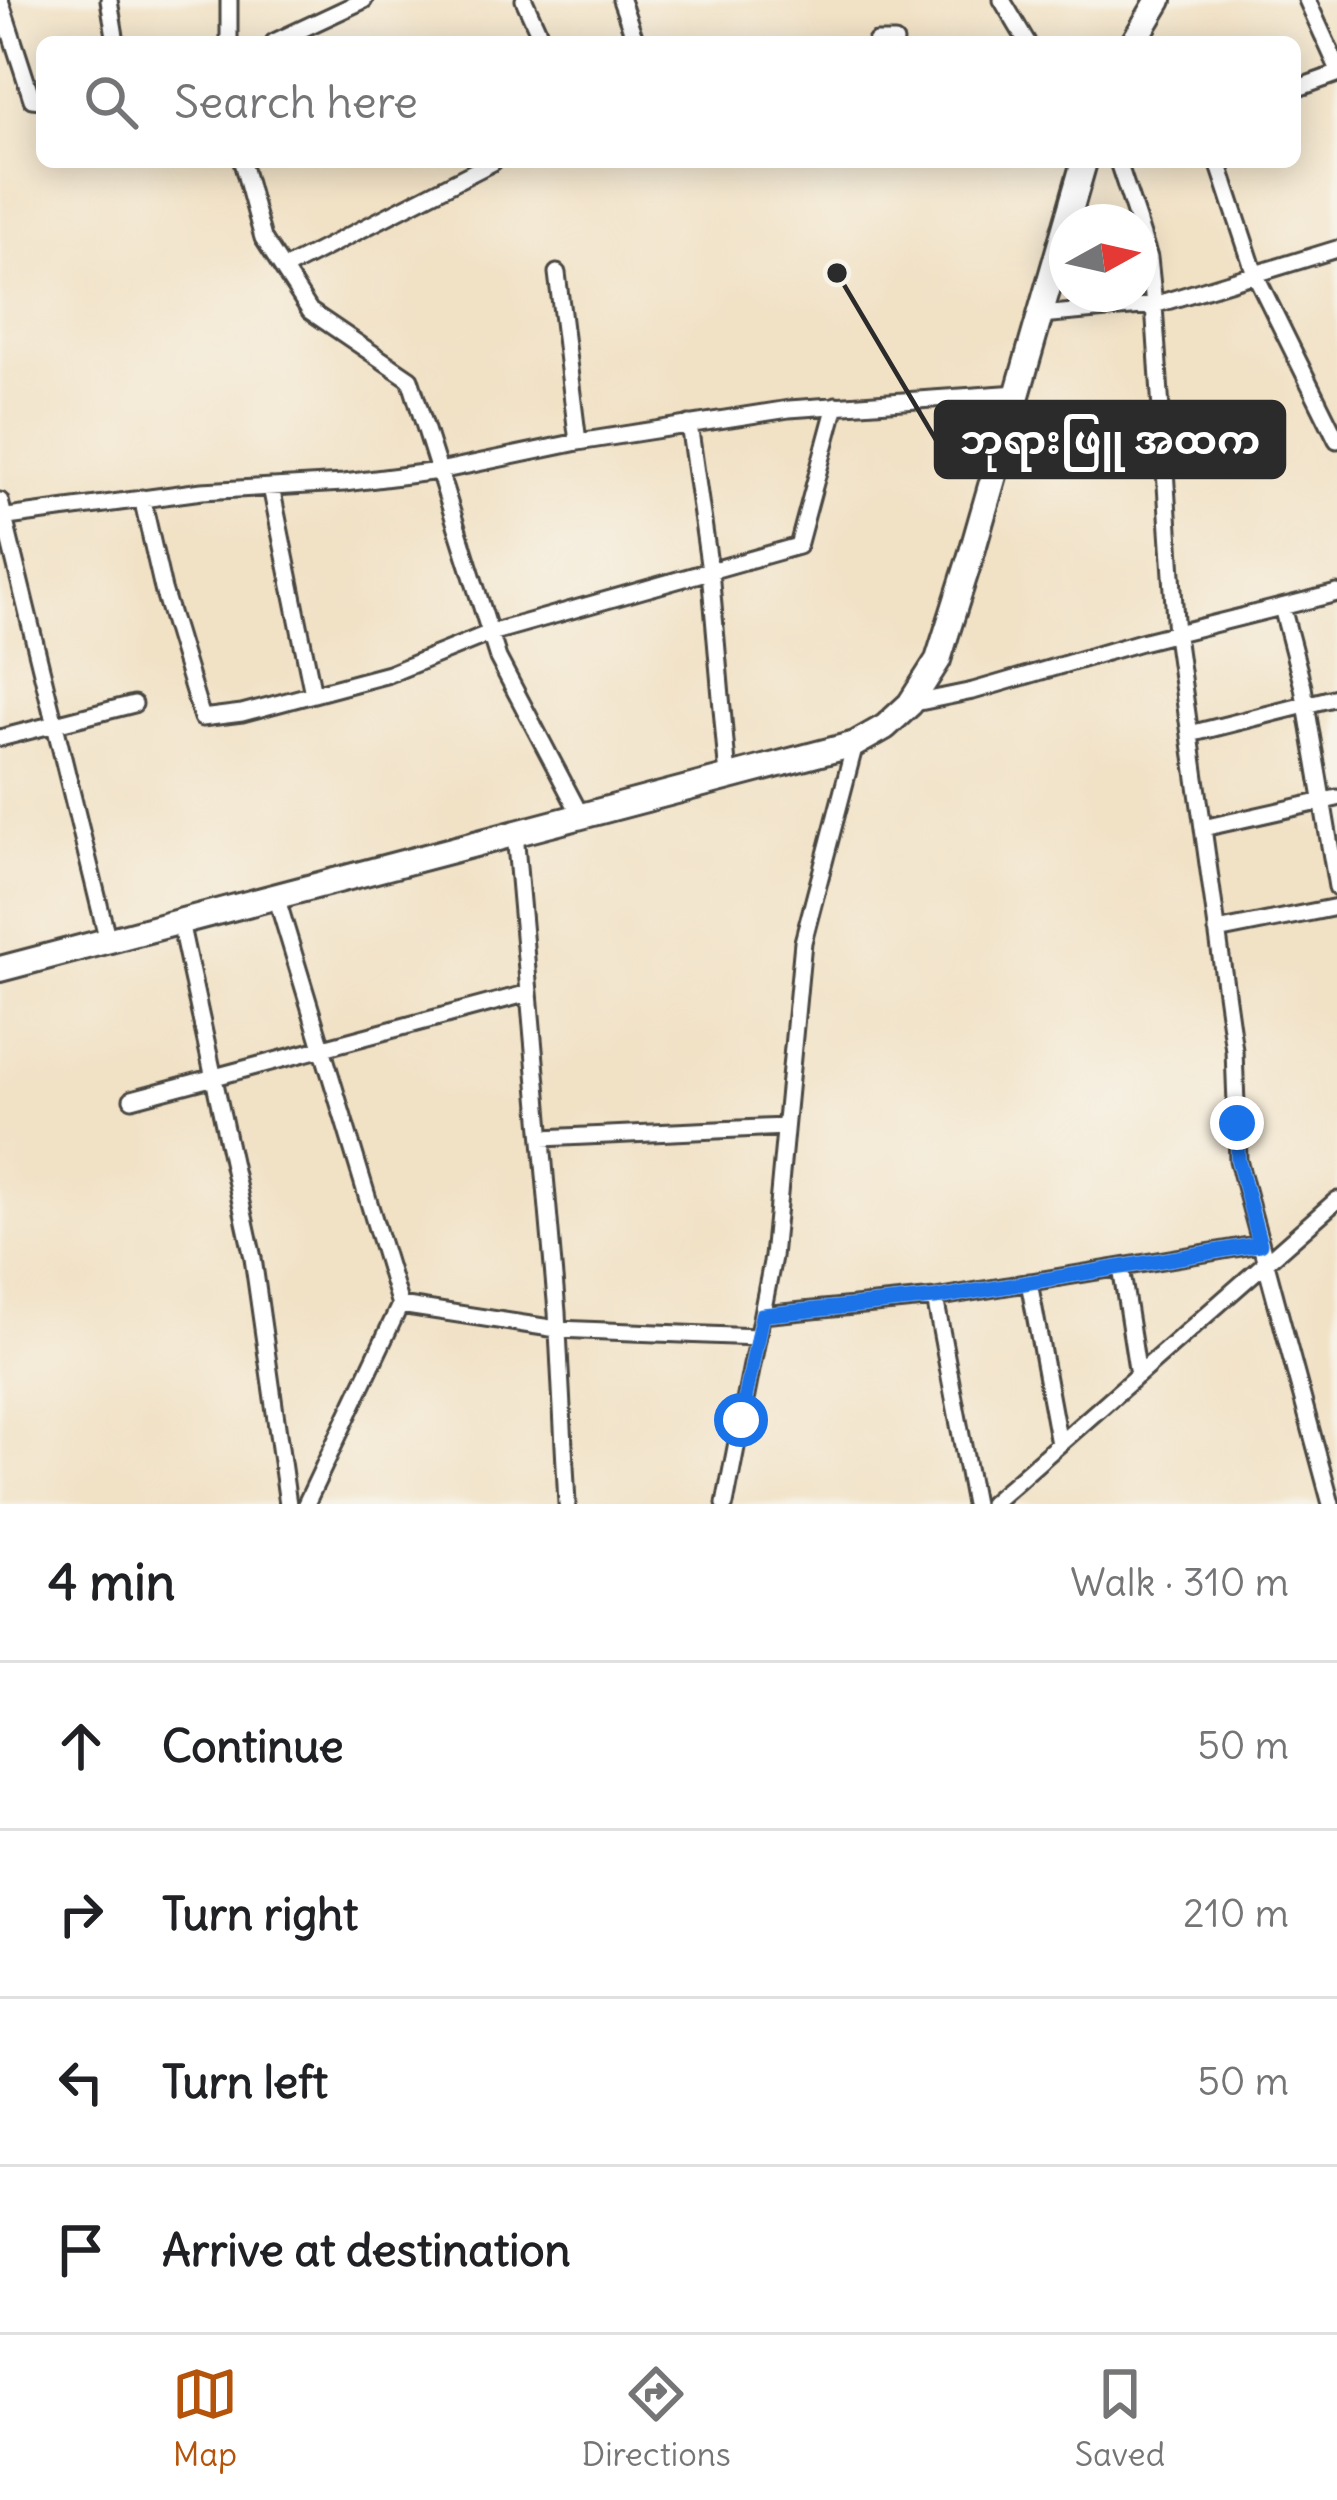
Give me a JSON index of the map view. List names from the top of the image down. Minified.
{"places":["ဘုရားဖြူ အထက"],"north":"right","page":{"search":"Search here","heading":["4 min","Walk · 310 m"],"list":[["Continue","50 m"],["Turn right","210 m"],["Turn left","50 m"],"Arrive at destination"],"nav":["Map","Directions","Saved"]}}
